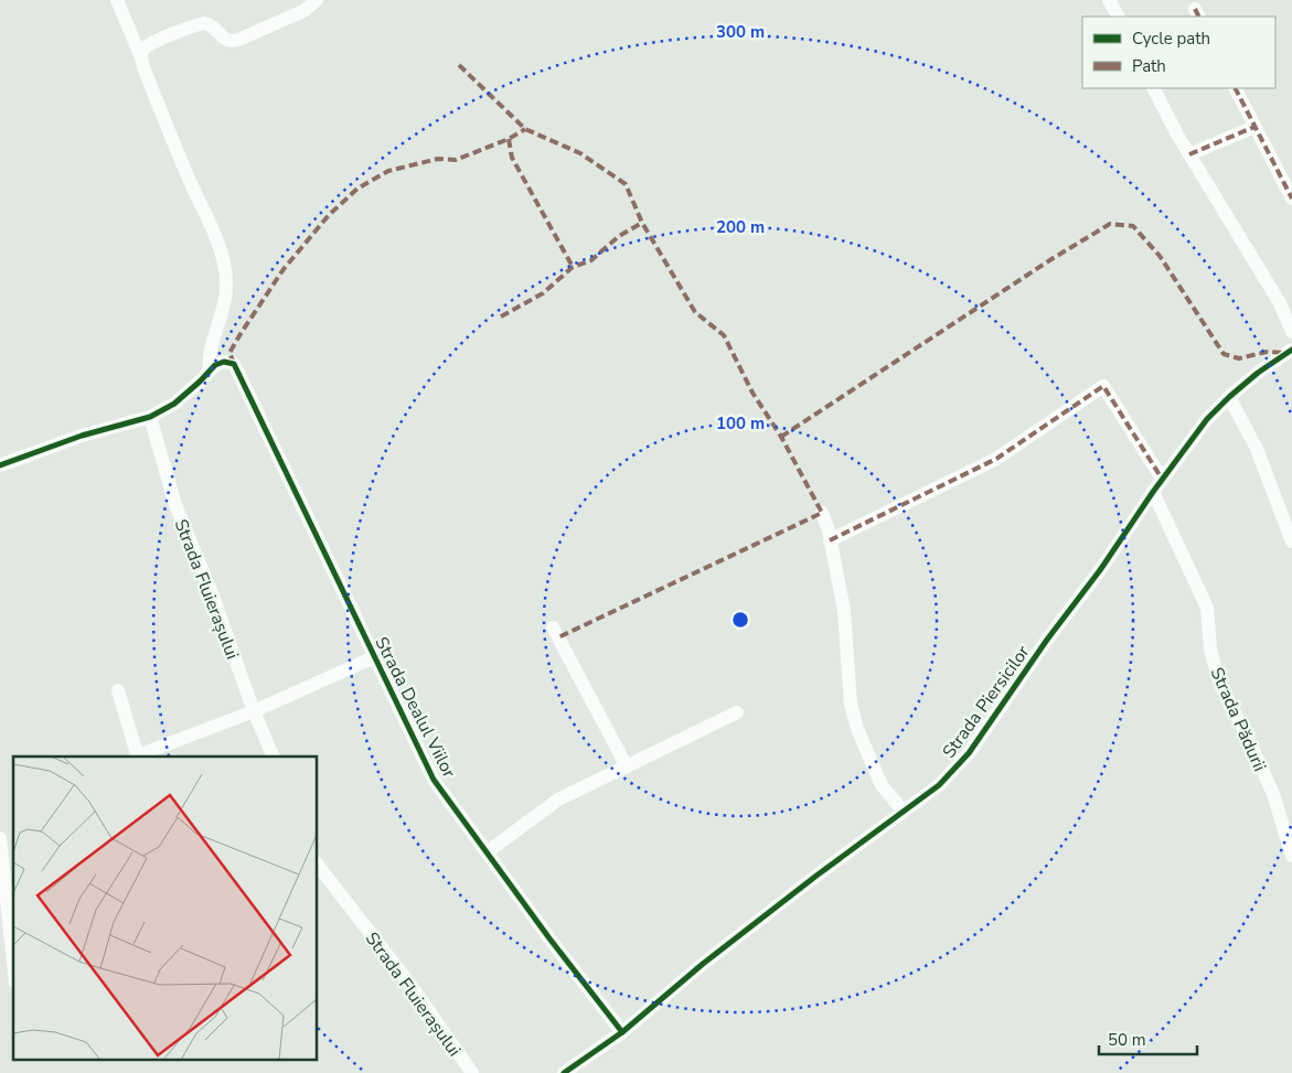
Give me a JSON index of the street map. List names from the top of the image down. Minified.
{"streets":{"street":["Strada Fluierașului","Strada Piersicilor","Strada Dealul Viilor","Strada Pădurii"]},"crossings":[["Strada Piersicilor","Strada Dealul Viilor"],["Strada Piersicilor","Strada Pădurii"]],"legend":["Cycle path","Path"],"scale_bar":"50 m","rings":["300 m","200 m","100 m"]}
